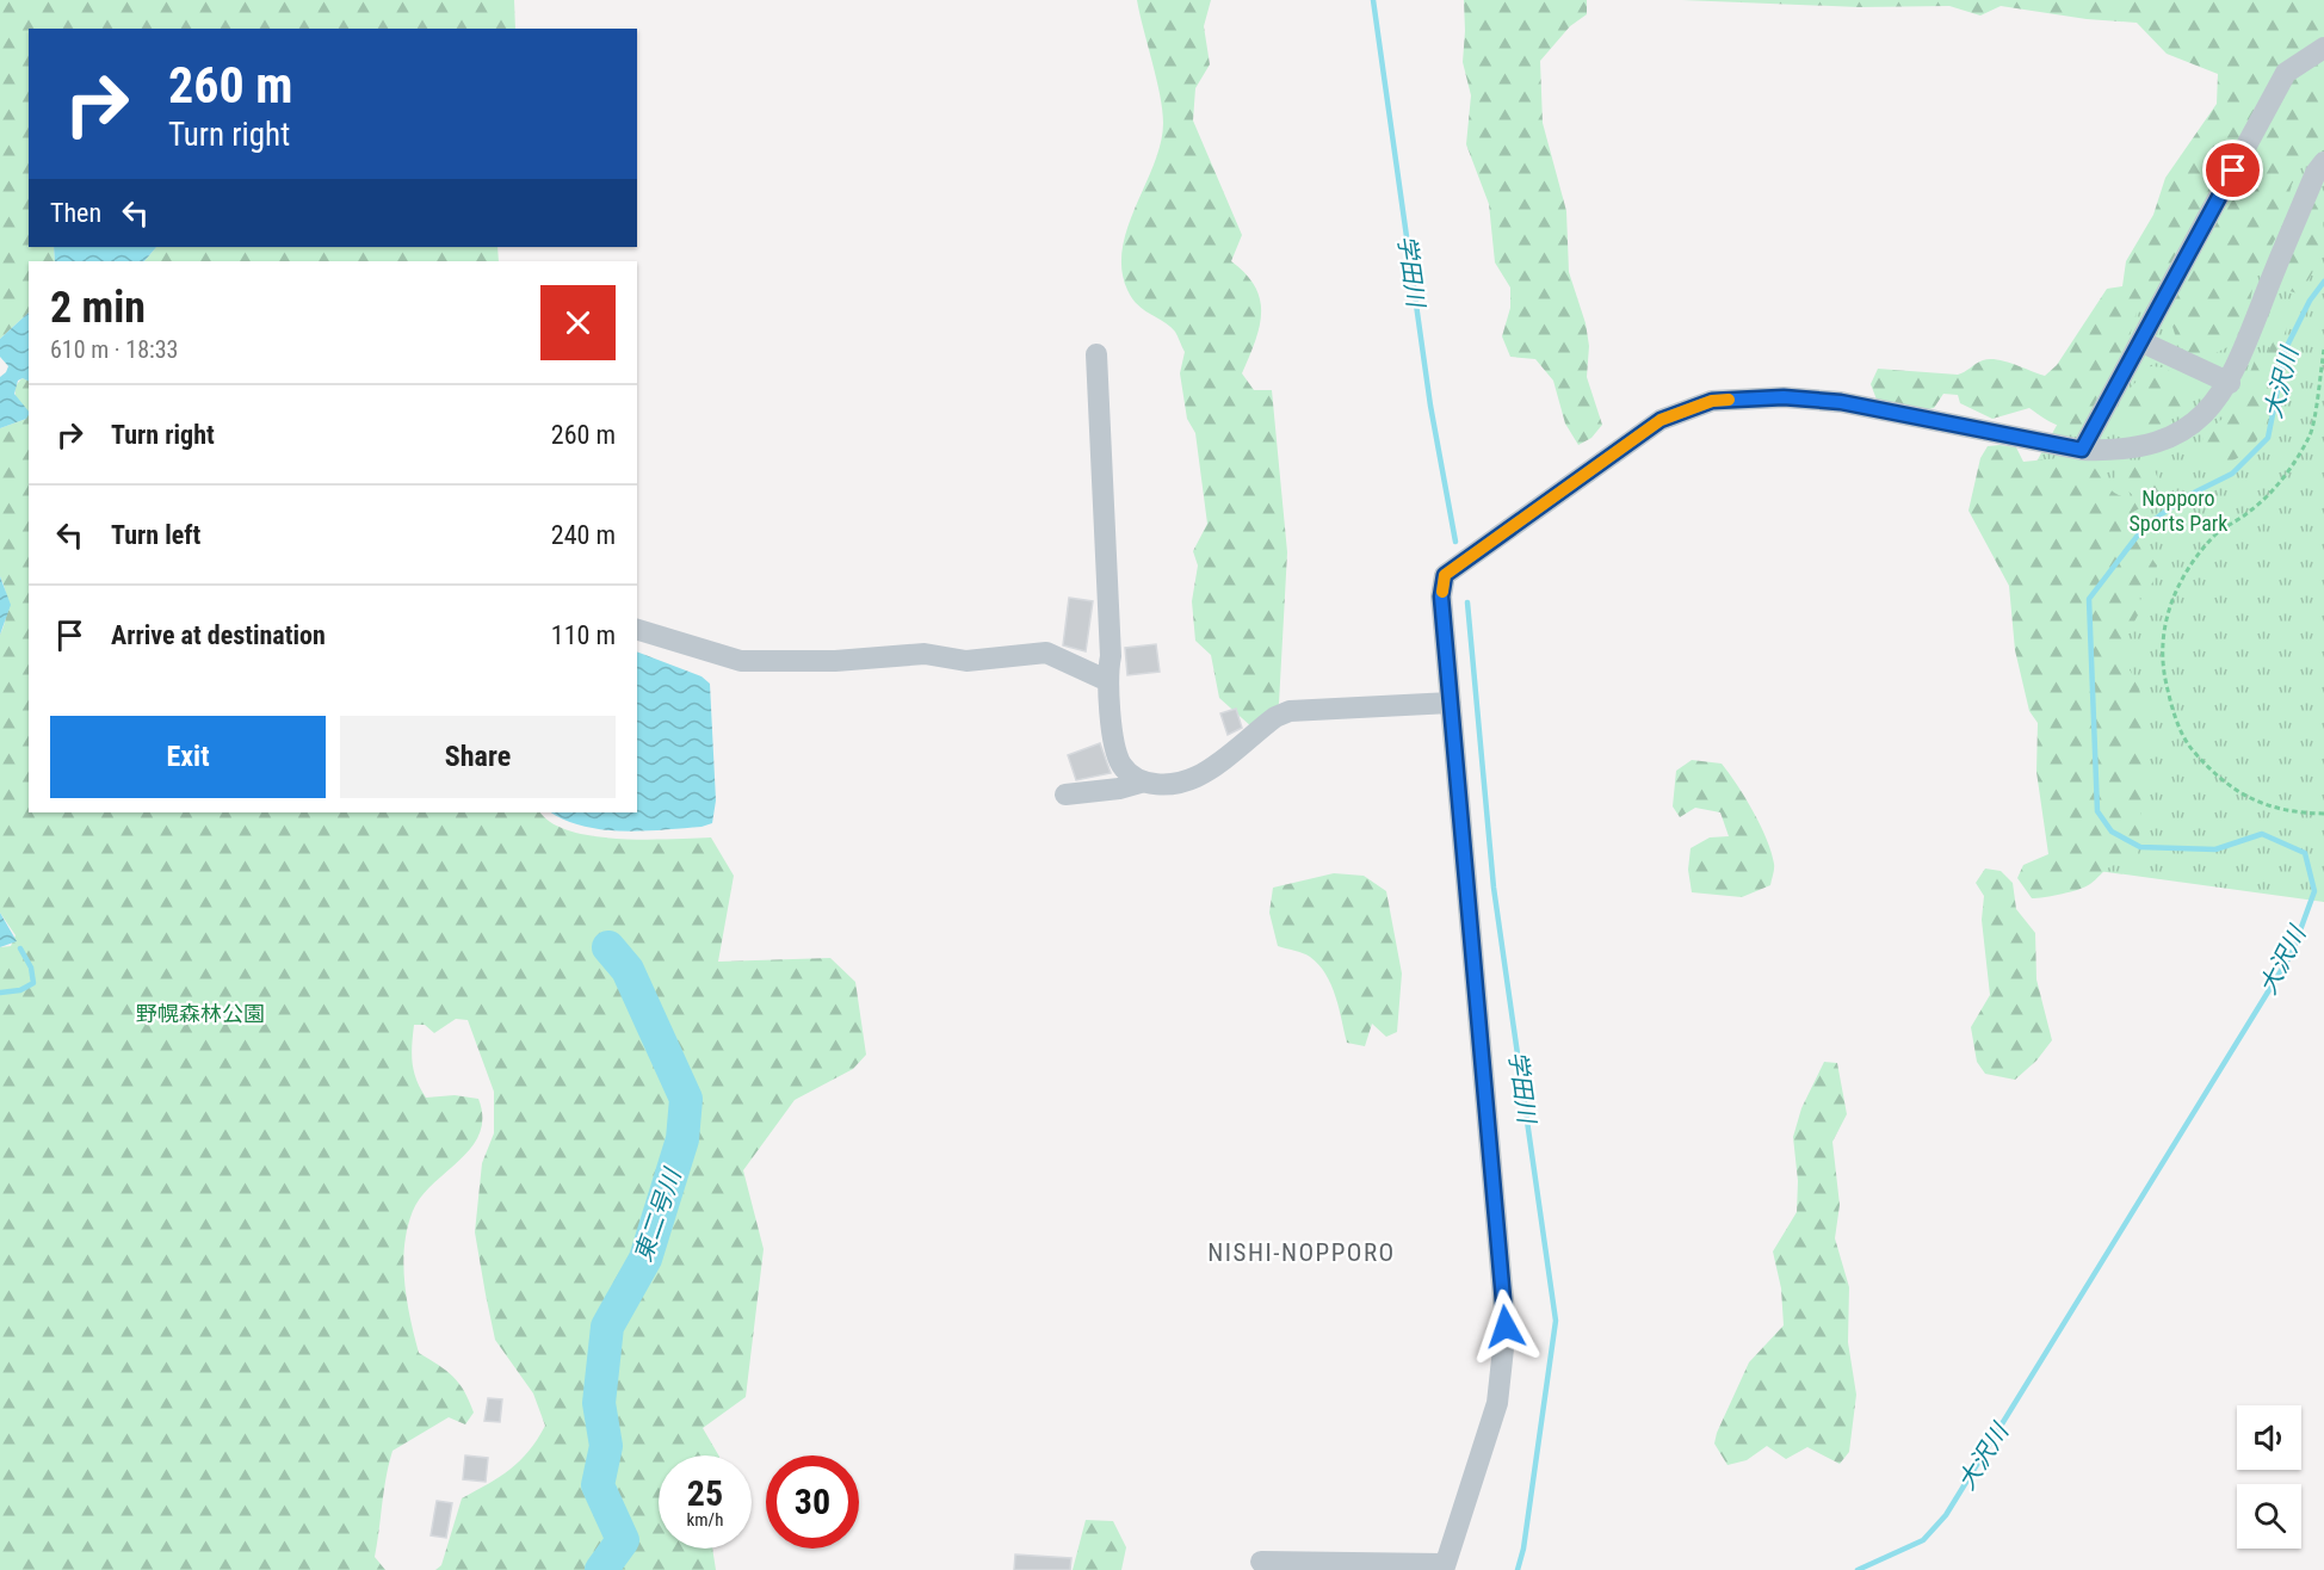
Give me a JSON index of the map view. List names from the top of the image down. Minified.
{"districts":["NISHI-NOPPORO"],"water":["学田川","大沢川","東二号川"],"parks":["Nopporo Sports Park","野幌森林公園"],"page":{"turn":["260 m","Turn right"],"then":"Then","heading":["2 min","610 m · 18:33"],"list":[{"name":"Turn right","value":"260 m"},{"name":"Turn left","value":"240 m"},{"name":"Arrive at destination","value":"110 m"}],"buttons":["Exit","Share"],"speed":"25 km/h","limit":"30"}}
